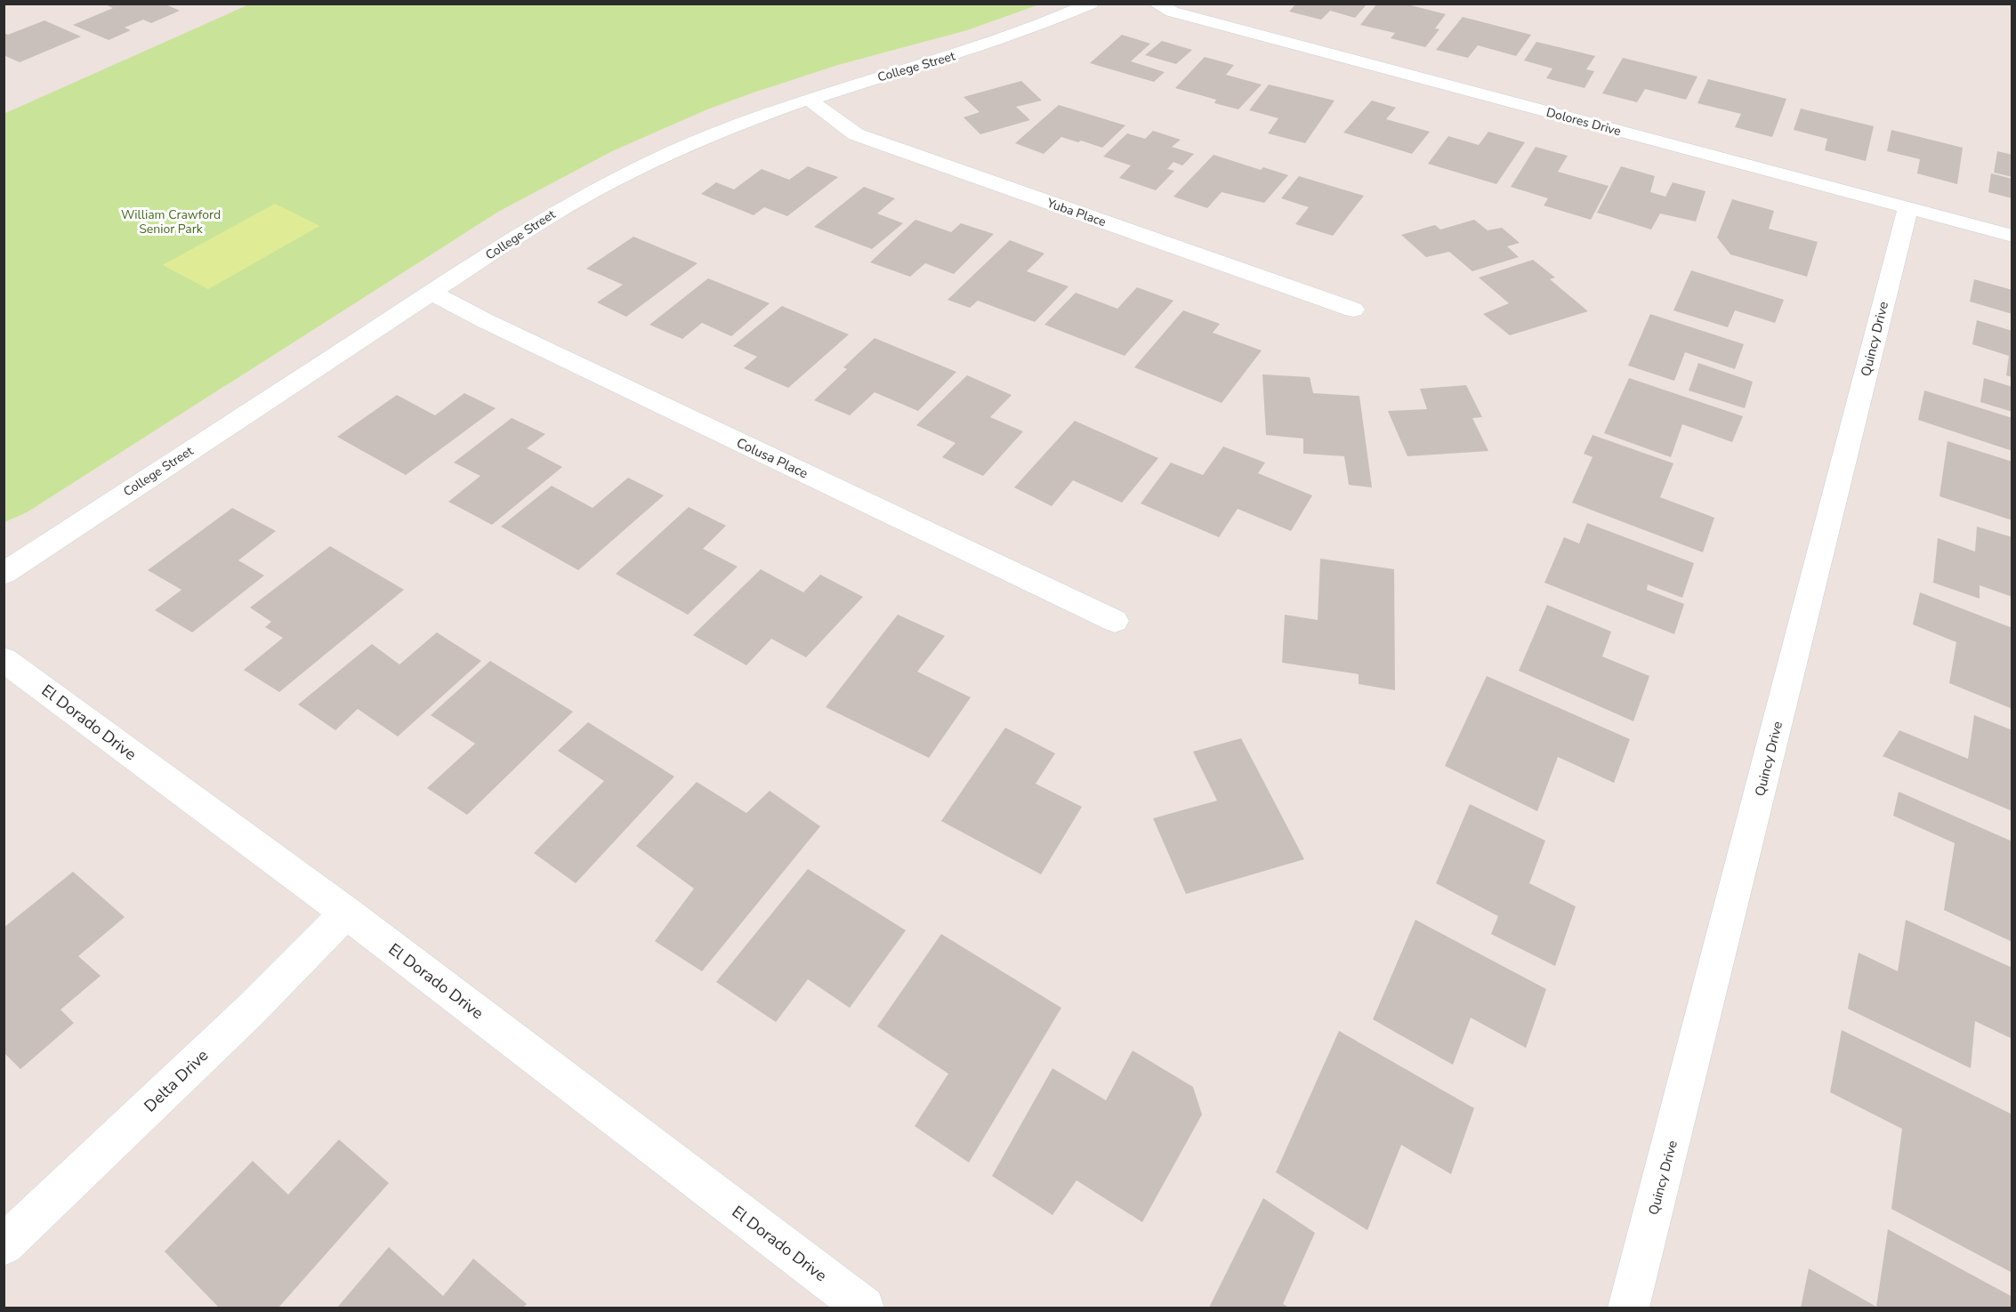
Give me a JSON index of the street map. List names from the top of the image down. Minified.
{"streets":{"street":["College Street","Dolores Drive","Yuba Place","Quincy Drive","Colusa Place","El Dorado Drive","Delta Drive"]},"crossings":[["College Street","Yuba Place"],["College Street","Colusa Place"],["Dolores Drive","Quincy Drive"],["El Dorado Drive","Delta Drive"]],"parks":["William Crawford Senior Park"]}
